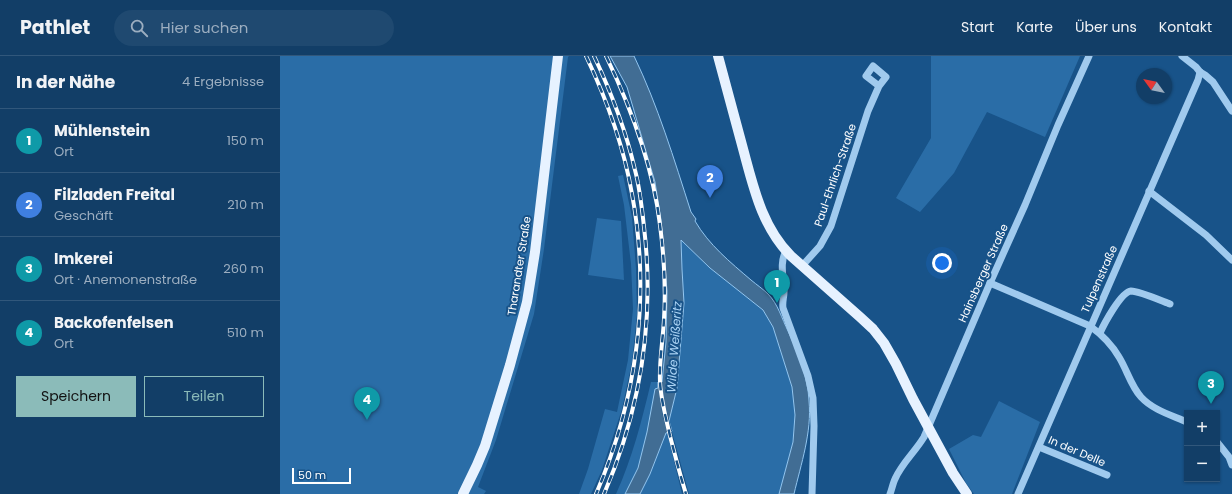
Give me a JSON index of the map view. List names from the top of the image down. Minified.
{"streets":{"main road":["Tharandter Straße"],"street":["Paul-Ehrlich-Straße","Hainsberger Straße","Tulpenstraße","In der Delle"]},"crossings":[["Tulpenstraße","In der Delle"]],"water":["Wilde Weißeritz"],"scale_bar":"50 m","north":"top left","page":{"header":"Pathlet","search":"Hier suchen","nav":["Start","Karte","Über uns","Kontakt"],"heading":["In der Nähe","4 Ergebnisse"],"list":[{"mark":"1","name":"Mühlenstein","note":"Ort","value":"150 m"},{"mark":"2","name":"Filzladen Freital","note":"Geschäft","value":"210 m"},{"mark":"3","name":"Imkerei","note":"Ort · Anemonenstraße","value":"260 m"},{"mark":"4","name":"Backofenfelsen","note":"Ort","value":"510 m"}],"pins":["2","1","3","4"],"buttons":["Speichern","Teilen"],"map_buttons":["+","−"],"scale":"50 m"}}
